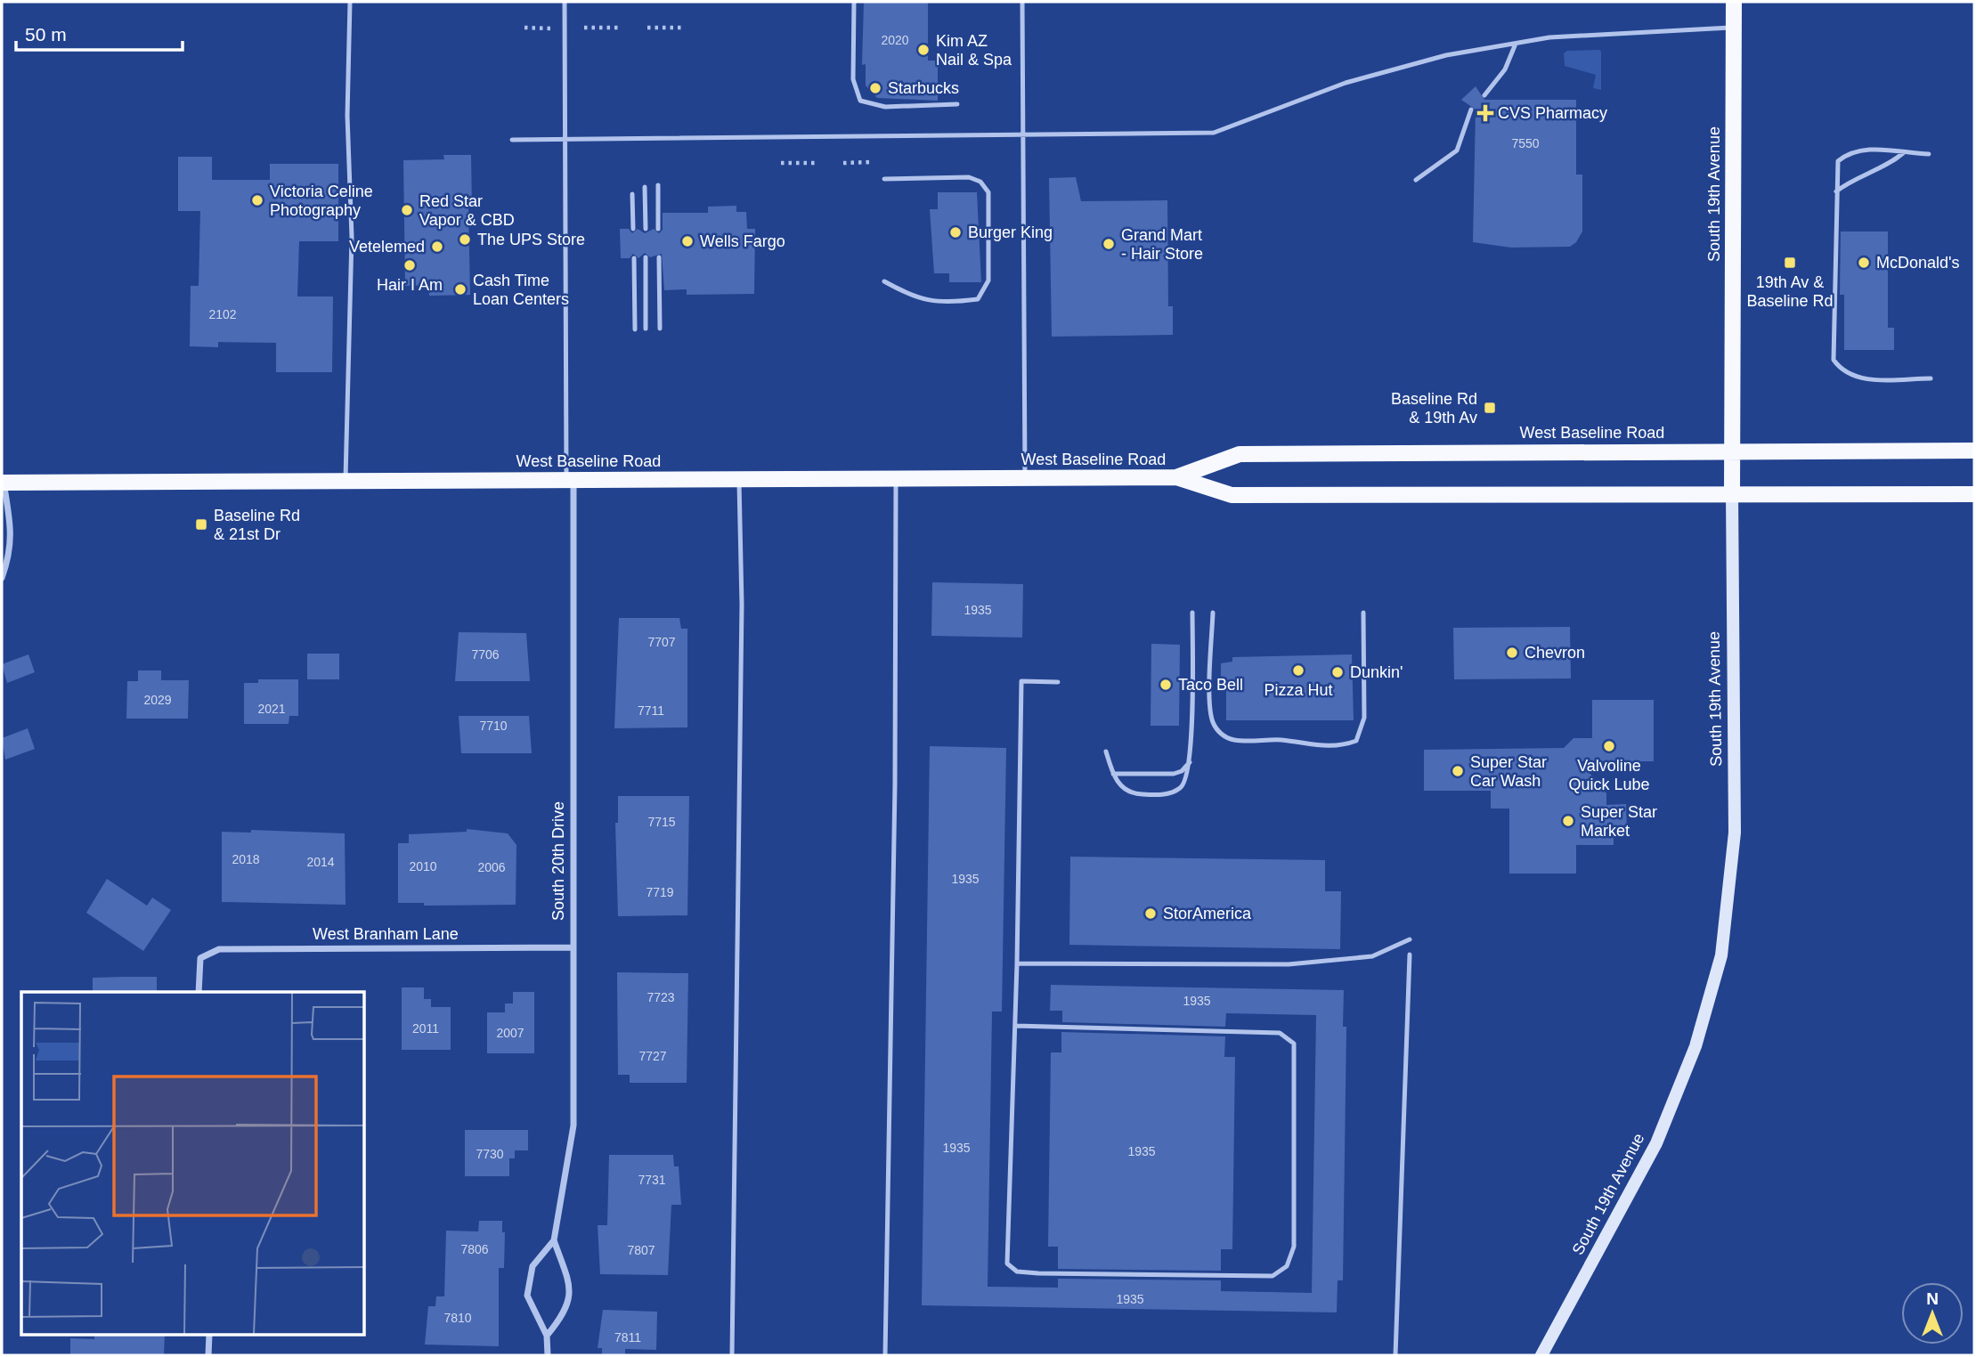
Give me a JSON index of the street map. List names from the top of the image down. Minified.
{"streets":{"main road":["South 19th Avenue","West Baseline Road"],"street":["South 20th Drive","West Branham Lane"]},"crossings":[["South 19th Avenue","West Baseline Road"],["West Baseline Road","South 20th Drive"],["South 20th Drive","West Branham Lane"]],"places":{"other":["Kim AZ Nail & Spa","Starbucks","Victoria Celine Photography","Red Star Vapor & CBD","Burger King","The UPS Store","Wells Fargo","Grand Mart - Hair Store","Vetelemed","McDonald's","Hair I Am","Cash Time Loan Centers","Chevron","Pizza Hut","Dunkin'","Taco Bell","Valvoline Quick Lube","Super Star Car Wash","Super Star Market","StorAmerica"],"health":["CVS Pharmacy"],"transit":["19th Av & Baseline Rd","Baseline Rd & 19th Av","Baseline Rd & 21st Dr"]},"house_numbers":["2020","7550","2102","1935","7707","7706","2029","2021","7711","7710","7715","2018","2014","2010","2006","1935","7719","7723","1935","2011","2007","7727","1935","1935","7730","7731","7806","7807","1935","7810","7811"],"scale_bar":"50 m","north":"top"}
